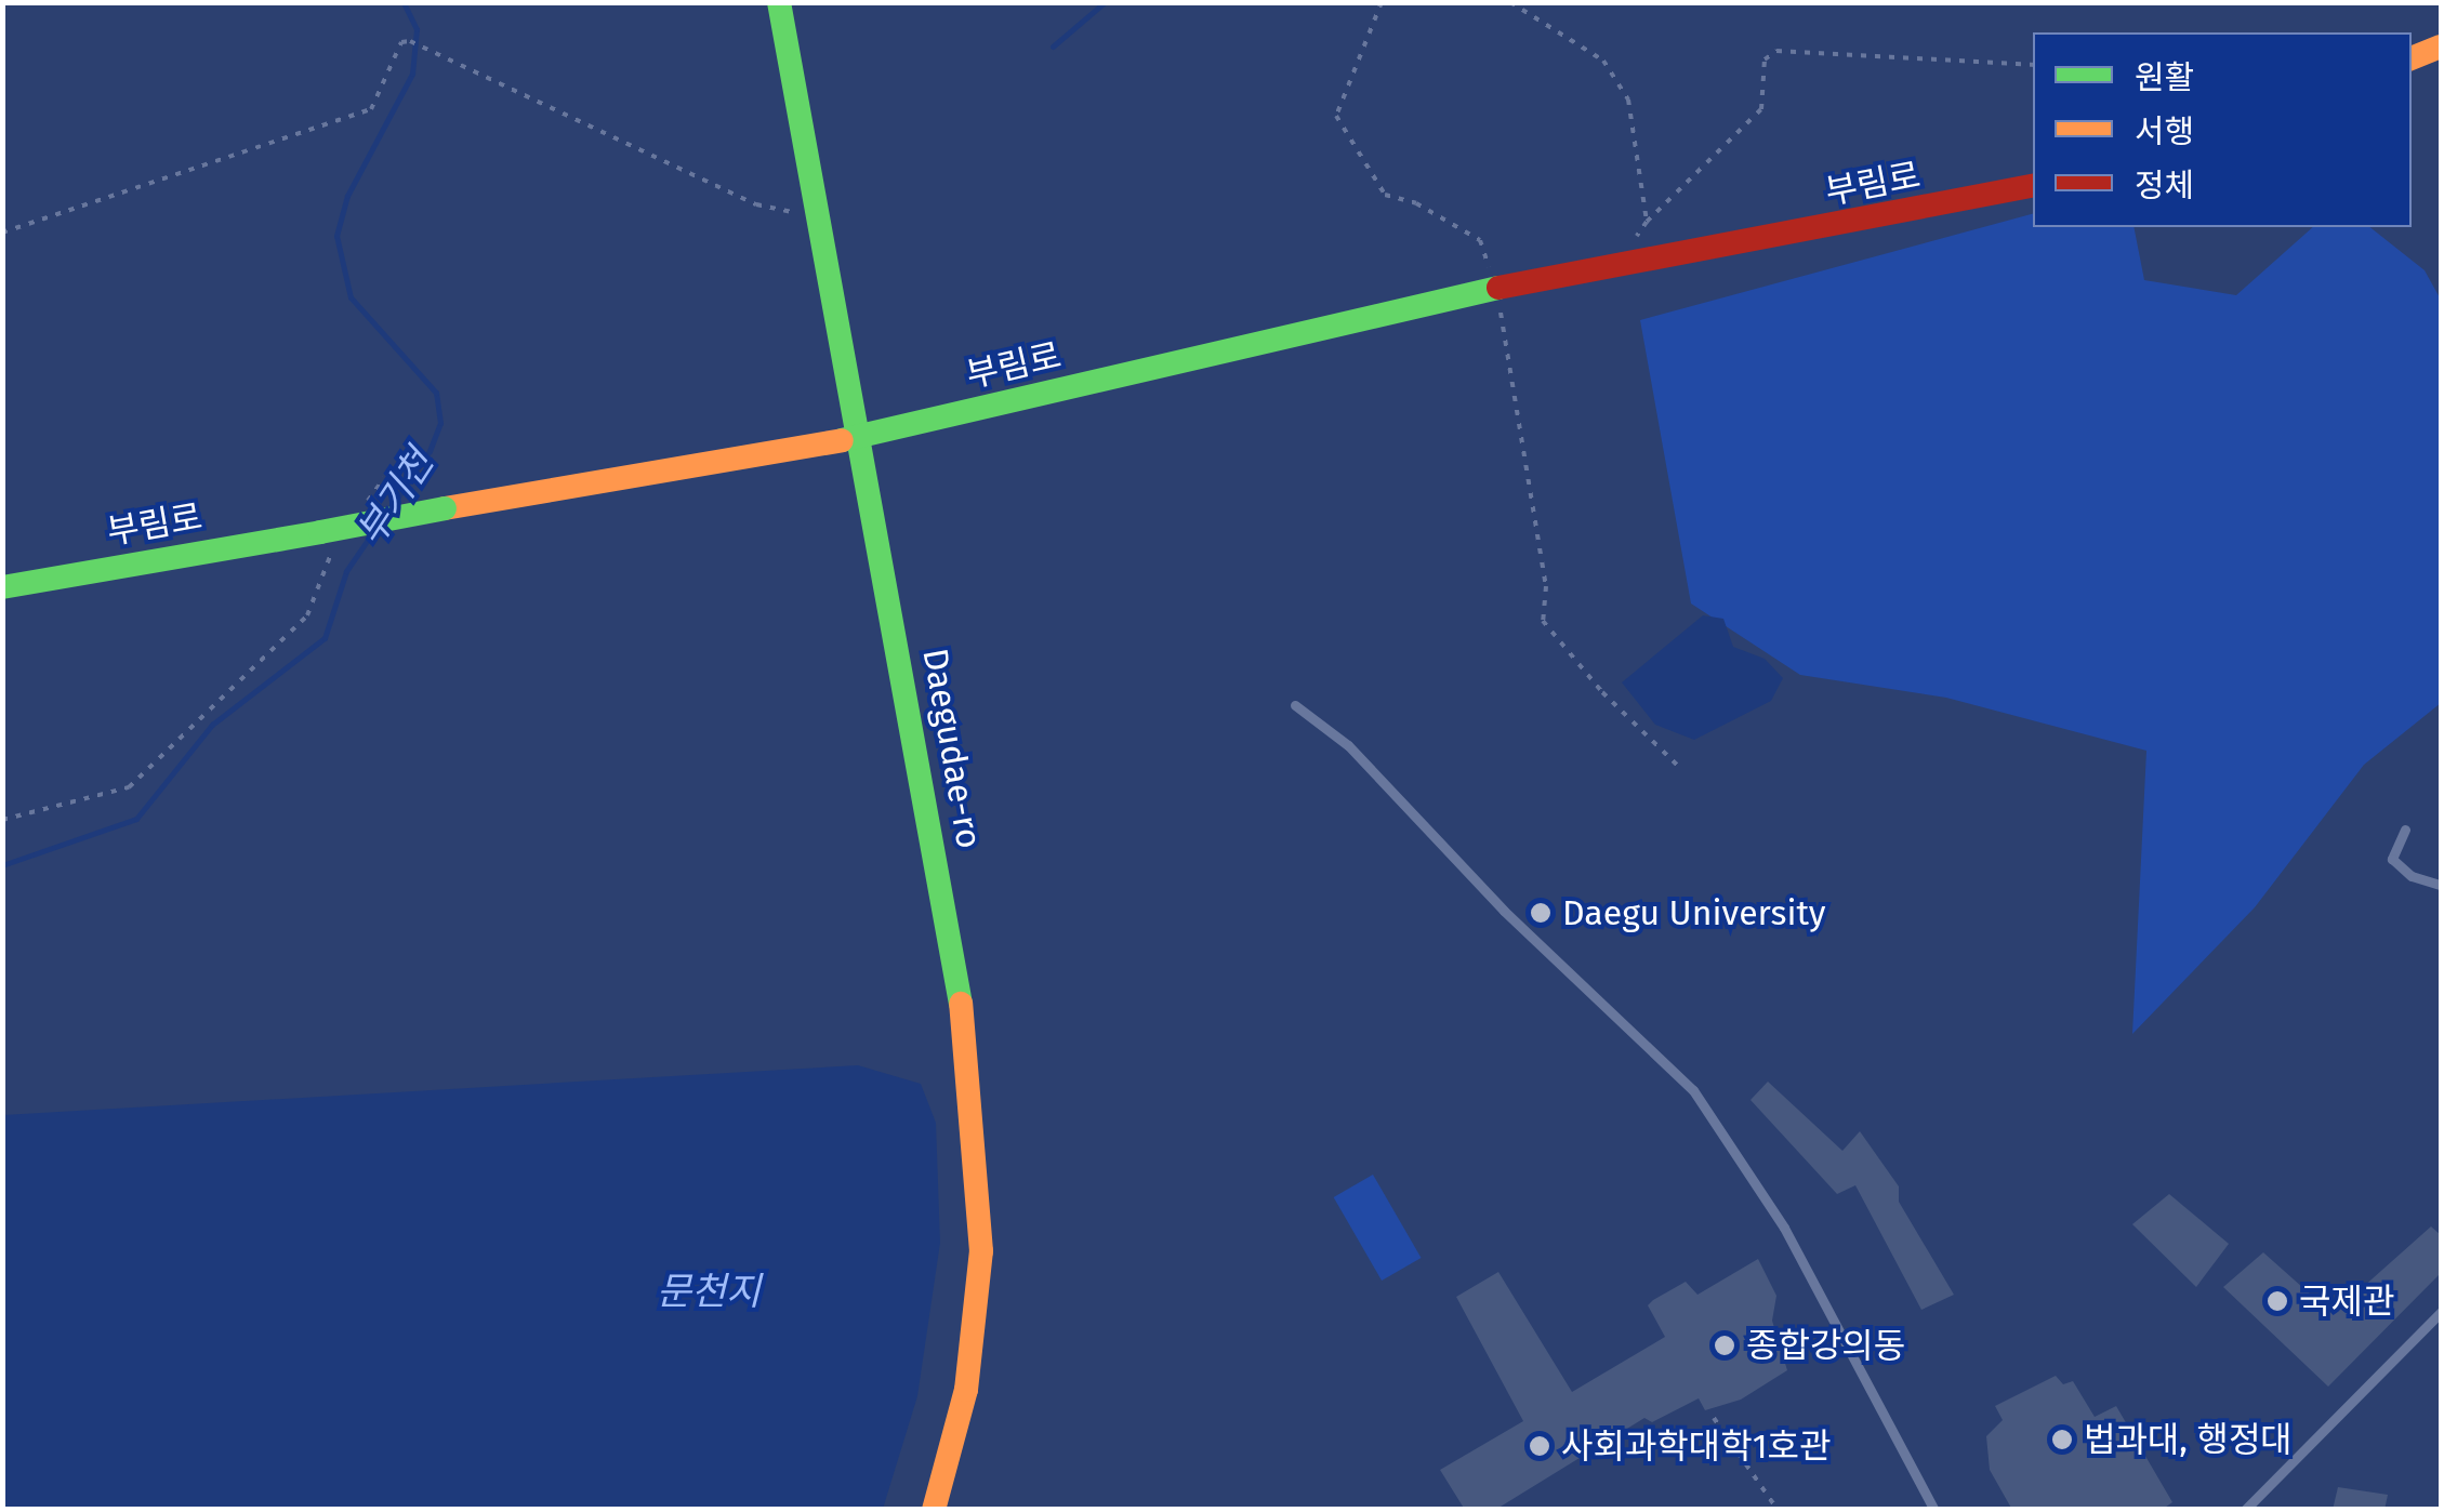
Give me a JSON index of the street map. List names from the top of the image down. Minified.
{"streets":{"street":["부림로","Daegudae-ro"]},"crossings":[["부림로","Daegudae-ro"]],"water":["부기천","문천지"],"places":["Daegu University","국제관","종합강의동","법과대, 행정대","사회과학대학1호관"],"legend":["원활","서행","정체"]}
